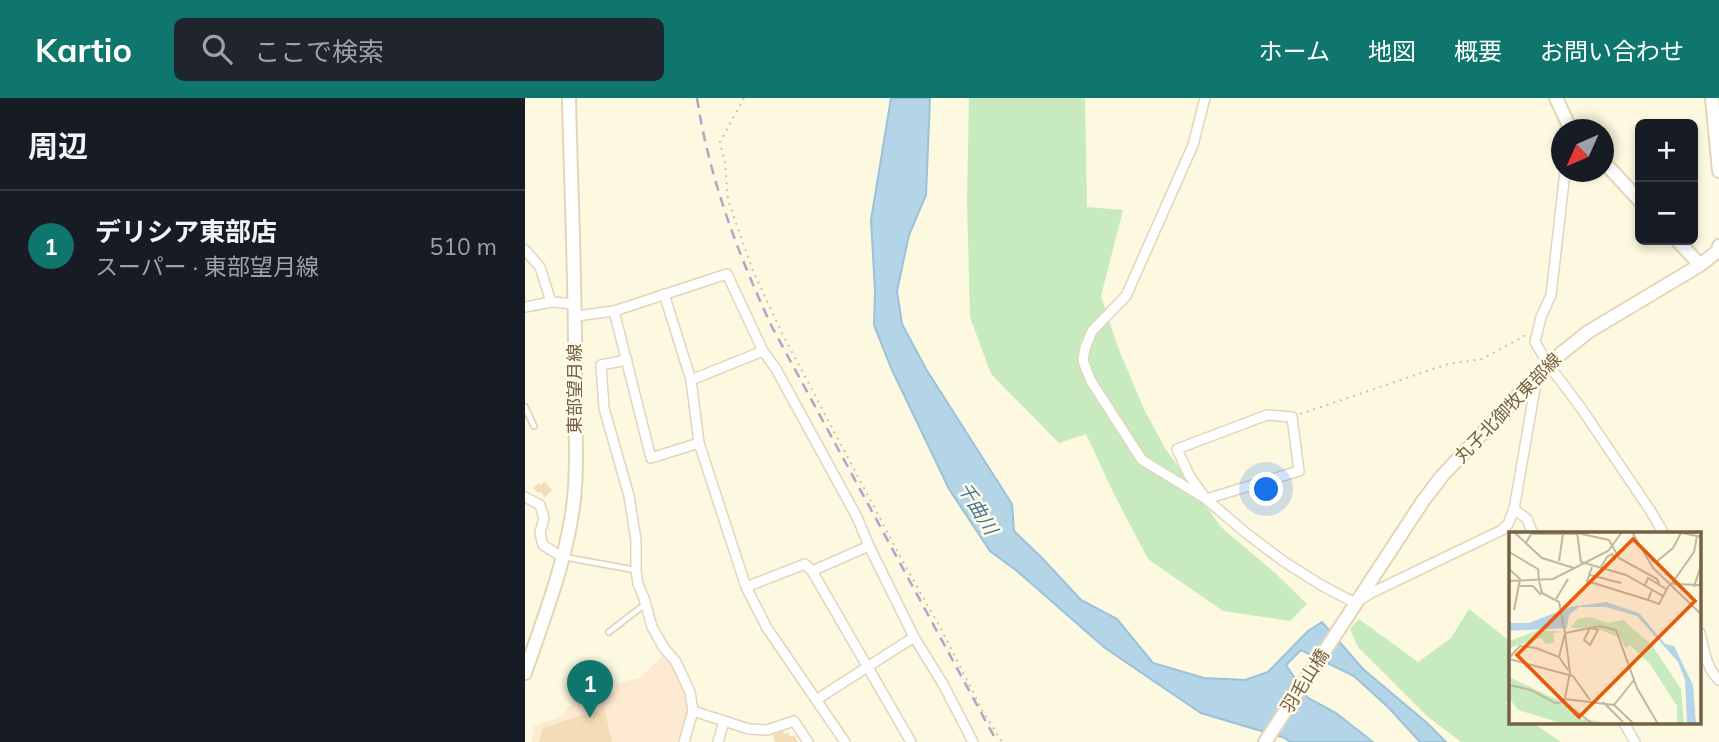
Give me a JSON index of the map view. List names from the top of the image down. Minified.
{"streets":{"main road":["東部望月線","丸子北御牧東部線","羽毛山橋"]},"crossings":[["丸子北御牧東部線","羽毛山橋"]],"water":["千曲川"],"north":"bottom left","page":{"header":"Kartio","search":"ここで検索","nav":["ホーム","地図","概要","お問い合わせ"],"heading":"周辺","map_buttons":["+","−"],"list":[{"mark":"1","name":"デリシア東部店","note":"スーパー · 東部望月線","value":"510 m"}],"pins":"1"}}
